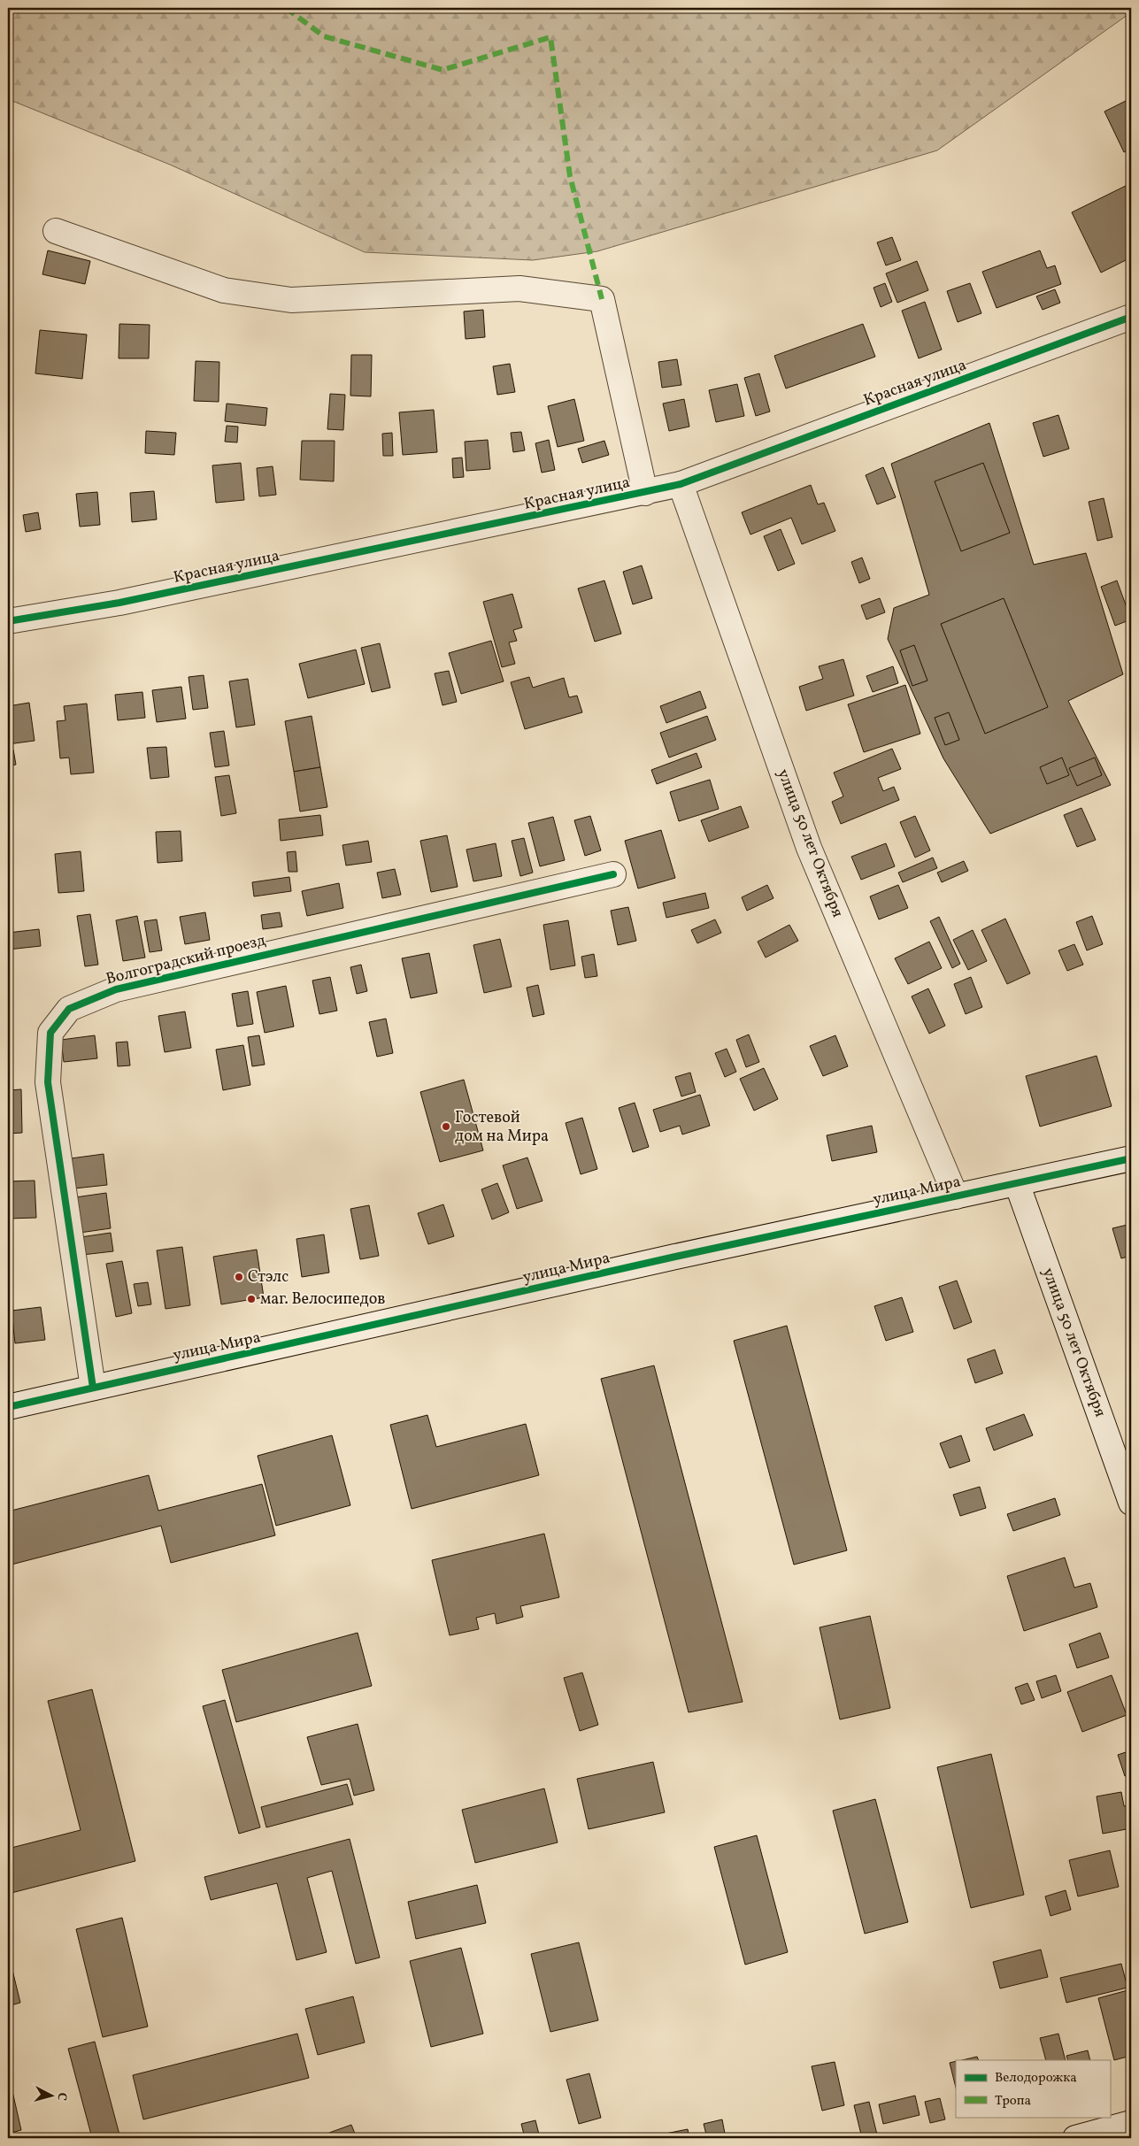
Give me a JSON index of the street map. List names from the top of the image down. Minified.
{"streets":{"street":["Красная улица","улица 50 лет Октября","Волгоградский проезд","улица Мира"]},"crossings":[["Красная улица","улица 50 лет Октября"],["улица 50 лет Октября","улица Мира"],["Волгоградский проезд","улица Мира"]],"places":["Гостевой дом на Мира","Стэлс","маг. Велосипедов"],"legend":["Велодорожка","Тропа"],"north":"right"}
